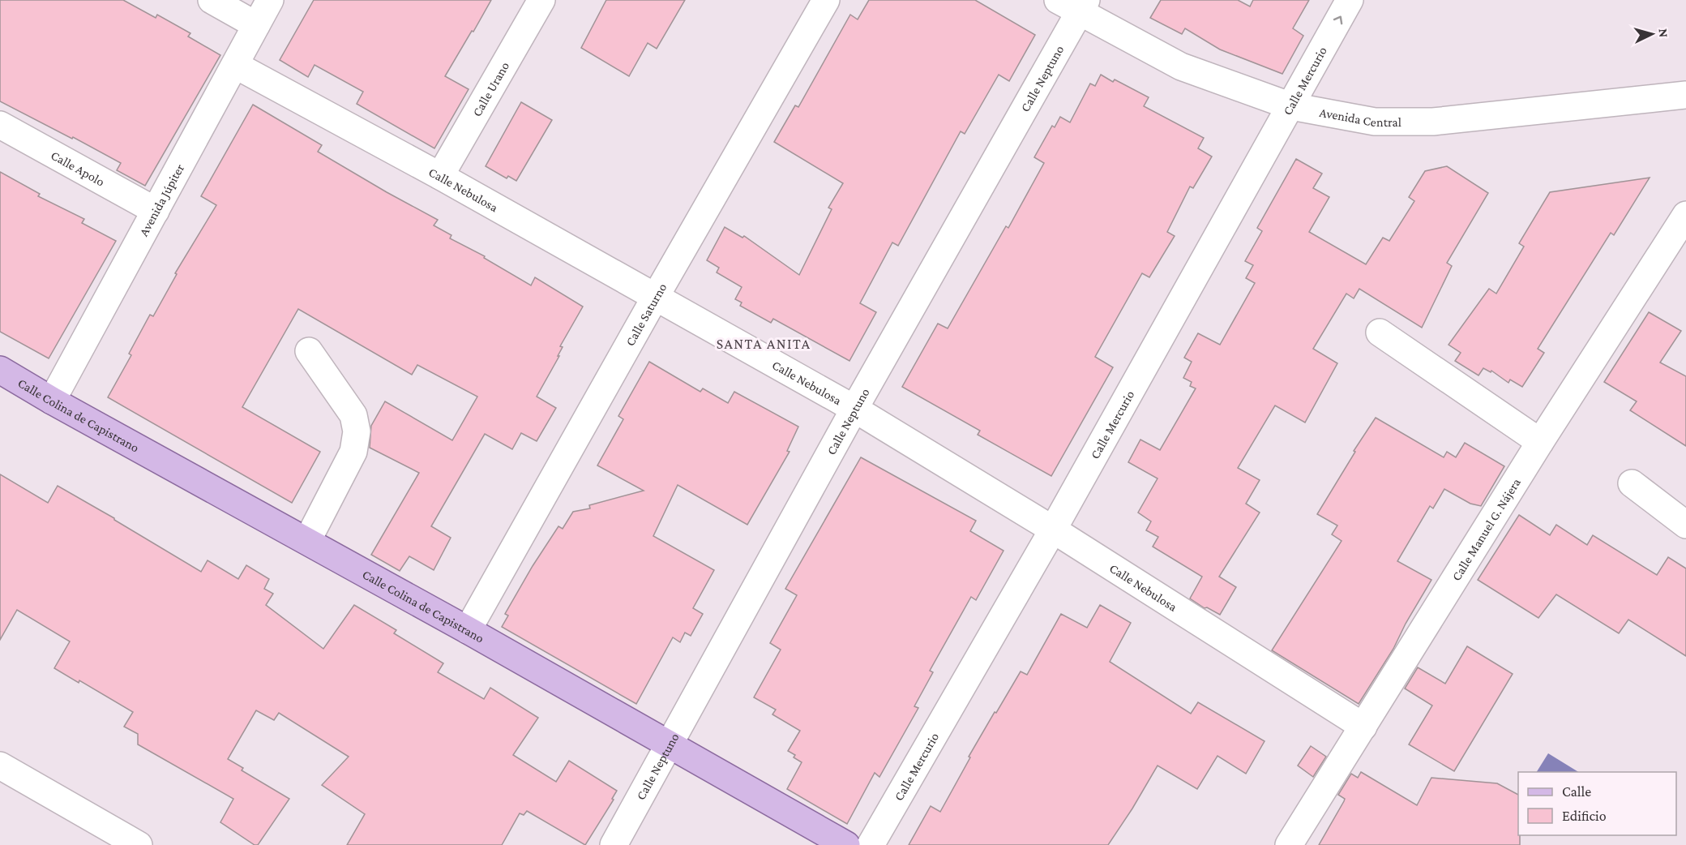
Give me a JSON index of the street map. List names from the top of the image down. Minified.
{"streets":{"main road":["Calle Colina de Capistrano"],"street":["Calle Neptuno","Calle Mercurio","Calle Urano","Avenida Central","Calle Apolo","Calle Nebulosa","Avenida Júpiter","Calle Saturno","Calle Manuel G. Nájera"]},"crossings":[["Calle Neptuno","Avenida Central"],["Calle Neptuno","Calle Nebulosa"],["Calle Neptuno","Calle Colina de Capistrano"],["Calle Mercurio","Avenida Central"],["Calle Mercurio","Calle Nebulosa"],["Calle Urano","Calle Nebulosa"],["Calle Apolo","Avenida Júpiter"],["Calle Nebulosa","Avenida Júpiter"],["Calle Nebulosa","Calle Saturno"],["Calle Nebulosa","Calle Manuel G. Nájera"],["Avenida Júpiter","Calle Colina de Capistrano"],["Calle Saturno","Calle Colina de Capistrano"]],"districts":["SANTA ANITA"],"legend":["Calle","Edificio"],"north":"right"}
